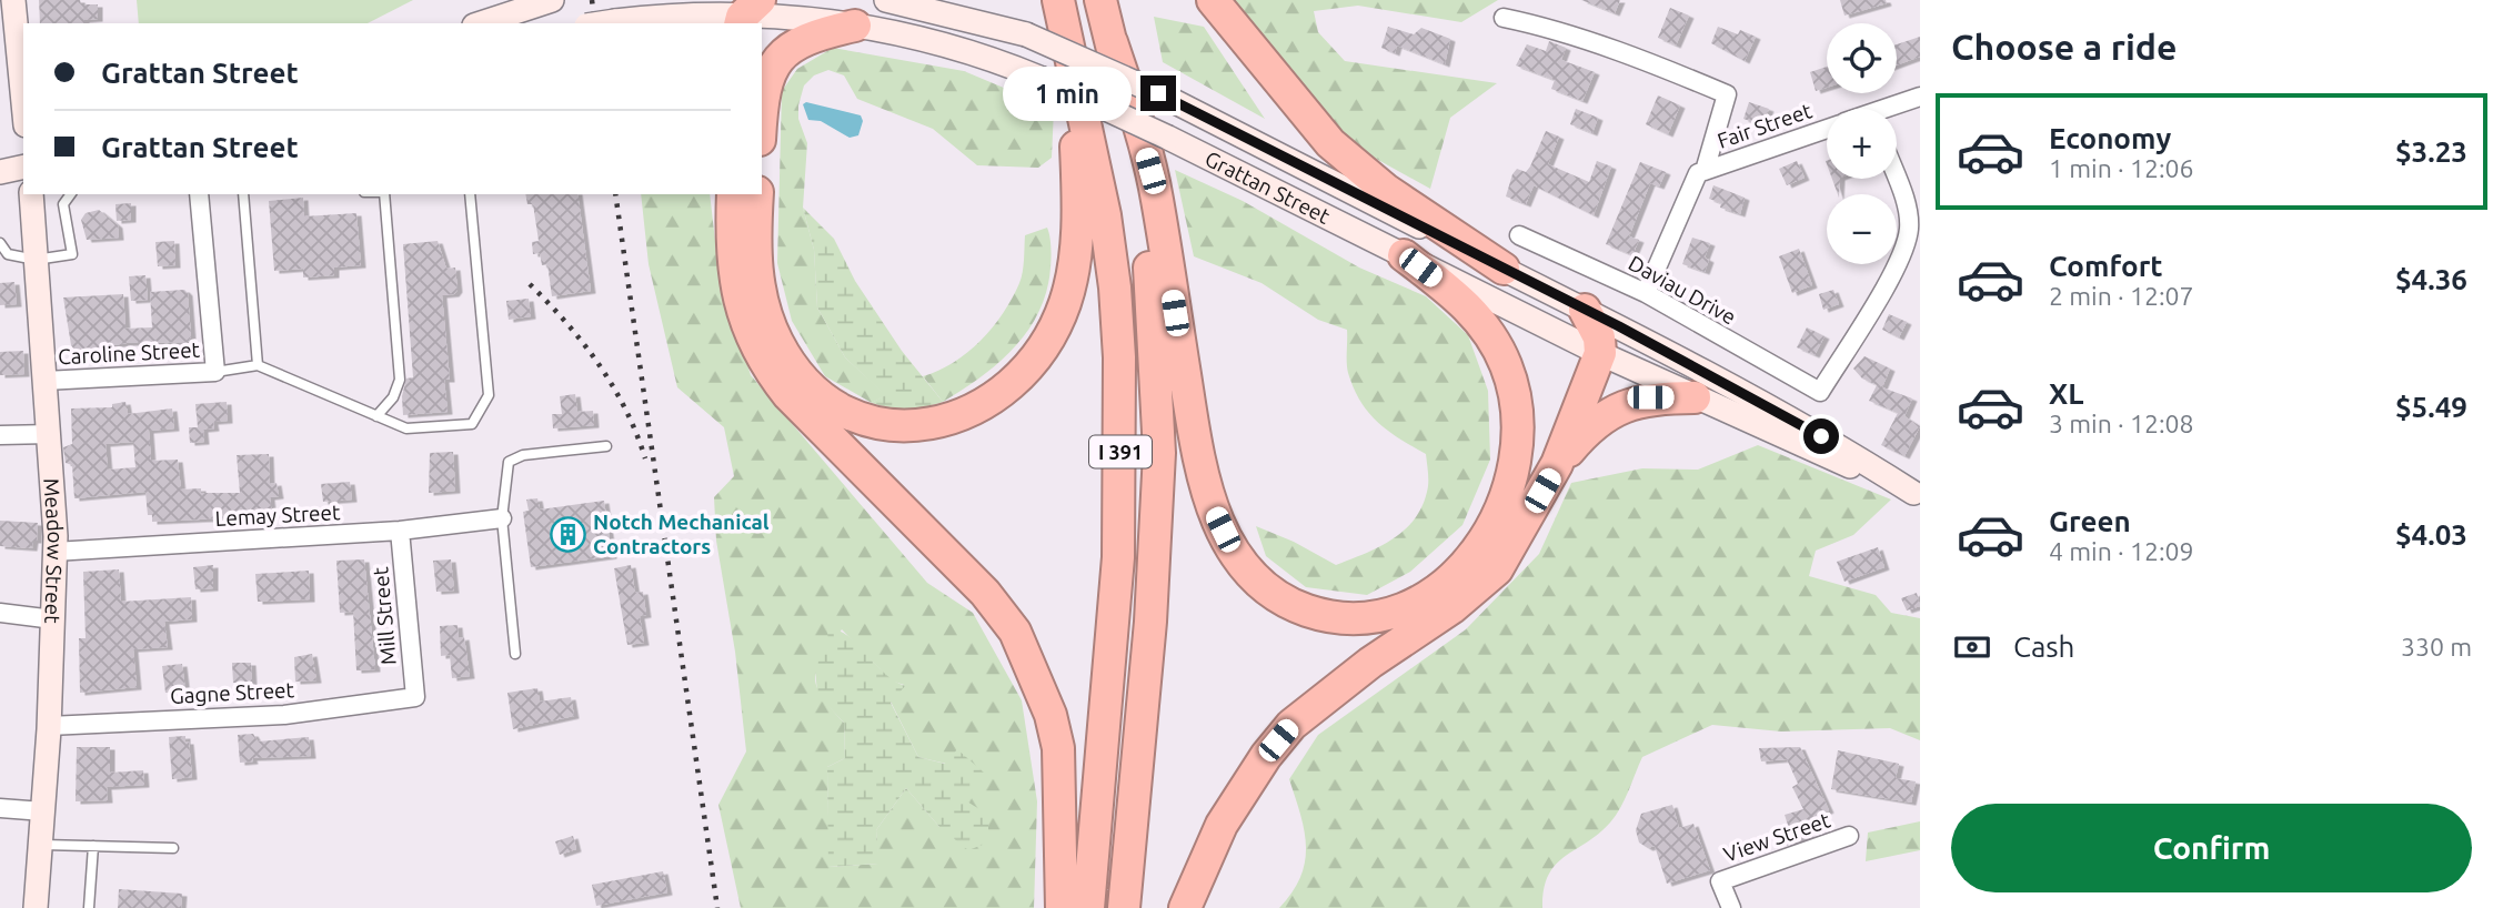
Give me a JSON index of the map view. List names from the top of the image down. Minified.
{"streets":{"highway":["I 391"],"main road":["Grattan Street","Meadow Street"],"street":["Fair Street","Daviau Drive","Caroline Street","Lemay Street","Mill Street","Gagne Street","View Street"]},"crossings":[["Caroline Street","Meadow Street"],["Lemay Street","Meadow Street"],["Lemay Street","Mill Street"],["Meadow Street","Gagne Street"],["Mill Street","Gagne Street"]],"places":{"building":["Notch Mechanical Contractors"]},"page":{"heading":"Choose a ride","map_buttons":["+","−"],"banner":["Grattan Street","Grattan Street"],"bubble":"1 min","list":[{"name":"Economy","note":"1 min · 12:06","value":"$3.23"},{"name":"Comfort","note":"2 min · 12:07","value":"$4.36"},{"name":"XL","note":"3 min · 12:08","value":"$5.49"},{"name":"Green","note":"4 min · 12:09","value":"$4.03"}],"pay":["Cash","330 m"],"buttons":"Confirm"}}
